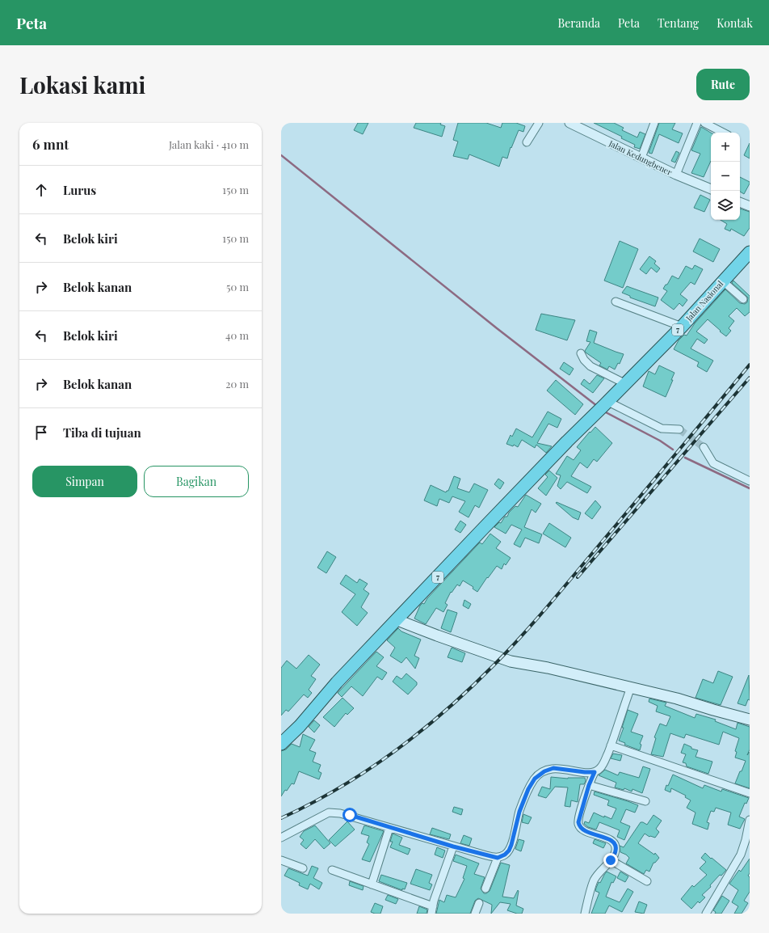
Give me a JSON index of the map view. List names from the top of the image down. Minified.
{"streets":{"highway":["Jalan Nasional","7"],"street":["Jalan Kedungbener"]},"crossings":[["Jalan Nasional","7"]],"page":{"header":"Peta","nav":["Beranda","Peta","Tentang","Kontak"],"buttons":["Rute",["Simpan","Bagikan"]],"title":"Lokasi kami","heading":["6 mnt","Jalan kaki · 410 m"],"map_buttons":["+","−"],"list":[["Lurus","150 m"],["Belok kiri","150 m"],["Belok kanan","50 m"],["Belok kiri","40 m"],["Belok kanan","20 m"],"Tiba di tujuan"]}}
